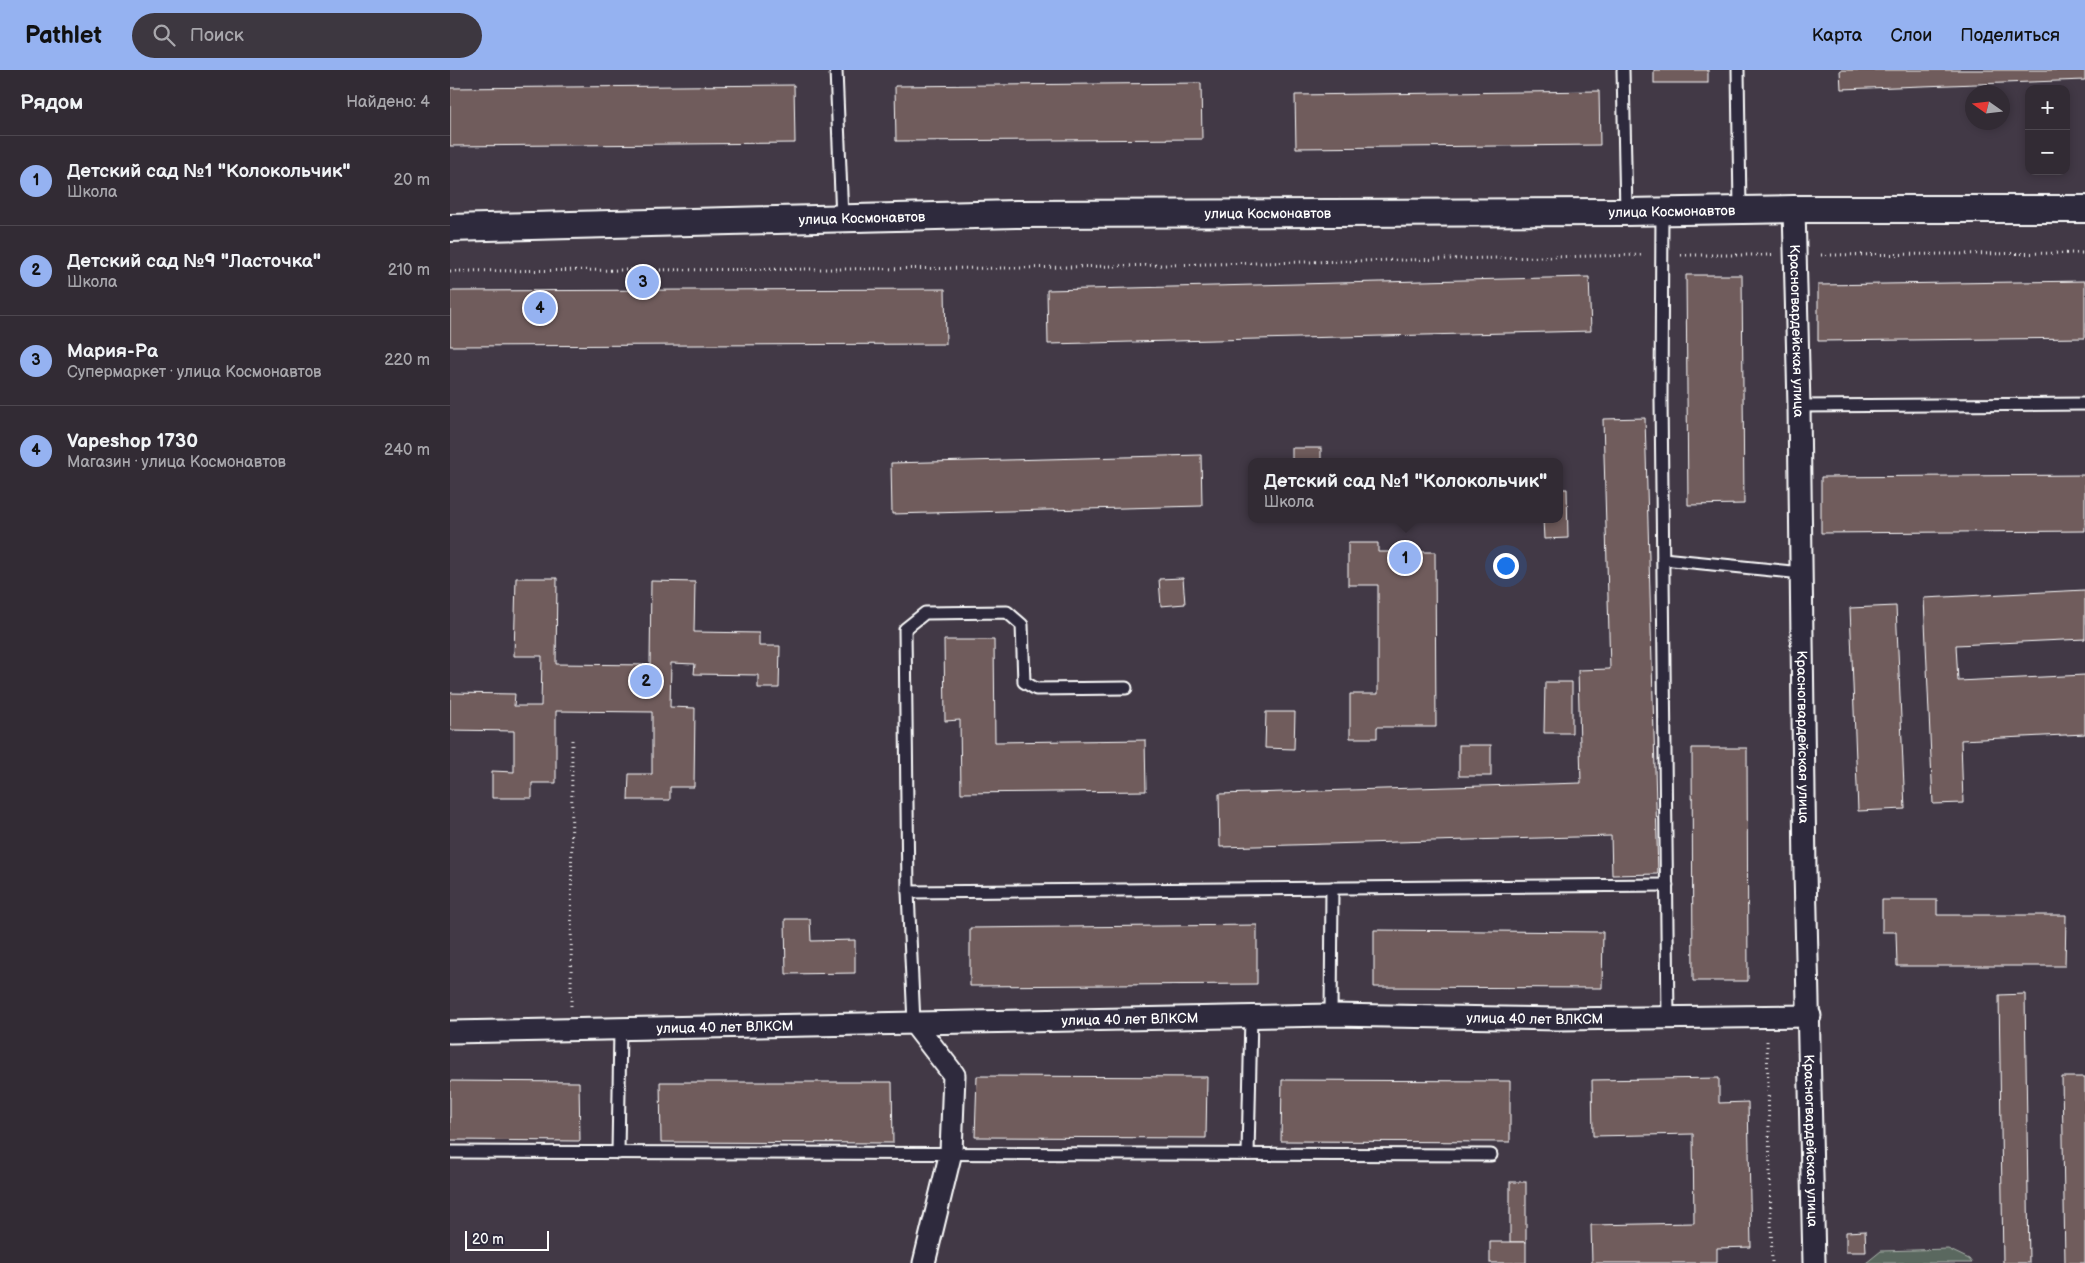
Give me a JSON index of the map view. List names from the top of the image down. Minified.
{"streets":{"street":["улица Космонавтов","Красногвардейская улица","улица 40 лет ВЛКСМ"]},"crossings":[["улица Космонавтов","Красногвардейская улица"],["Красногвардейская улица","улица 40 лет ВЛКСМ"]],"scale_bar":"20 m","north":"left","page":{"header":"Pathlet","search":"Поиск","nav":["Карта","Слои","Поделиться"],"heading":["Рядом","Найдено: 4"],"map_buttons":["+","−"],"list":[{"mark":"1","name":"Детский сад №1 \"Колокольчик\"","note":"Школа","value":"20 m"},{"mark":"2","name":"Детский сад №9 \"Ласточка\"","note":"Школа","value":"210 m"},{"mark":"3","name":"Мария-Ра","note":"Супермаркет · улица Космонавтов","value":"220 m"},{"mark":"4","name":"Vapeshop 1730","note":"Магазин · улица Космонавтов","value":"240 m"}],"pins":["3","4","1","2"],"popup":["Детский сад №1 \"Колокольчик\"","Школа"],"scale":"20 m"}}
